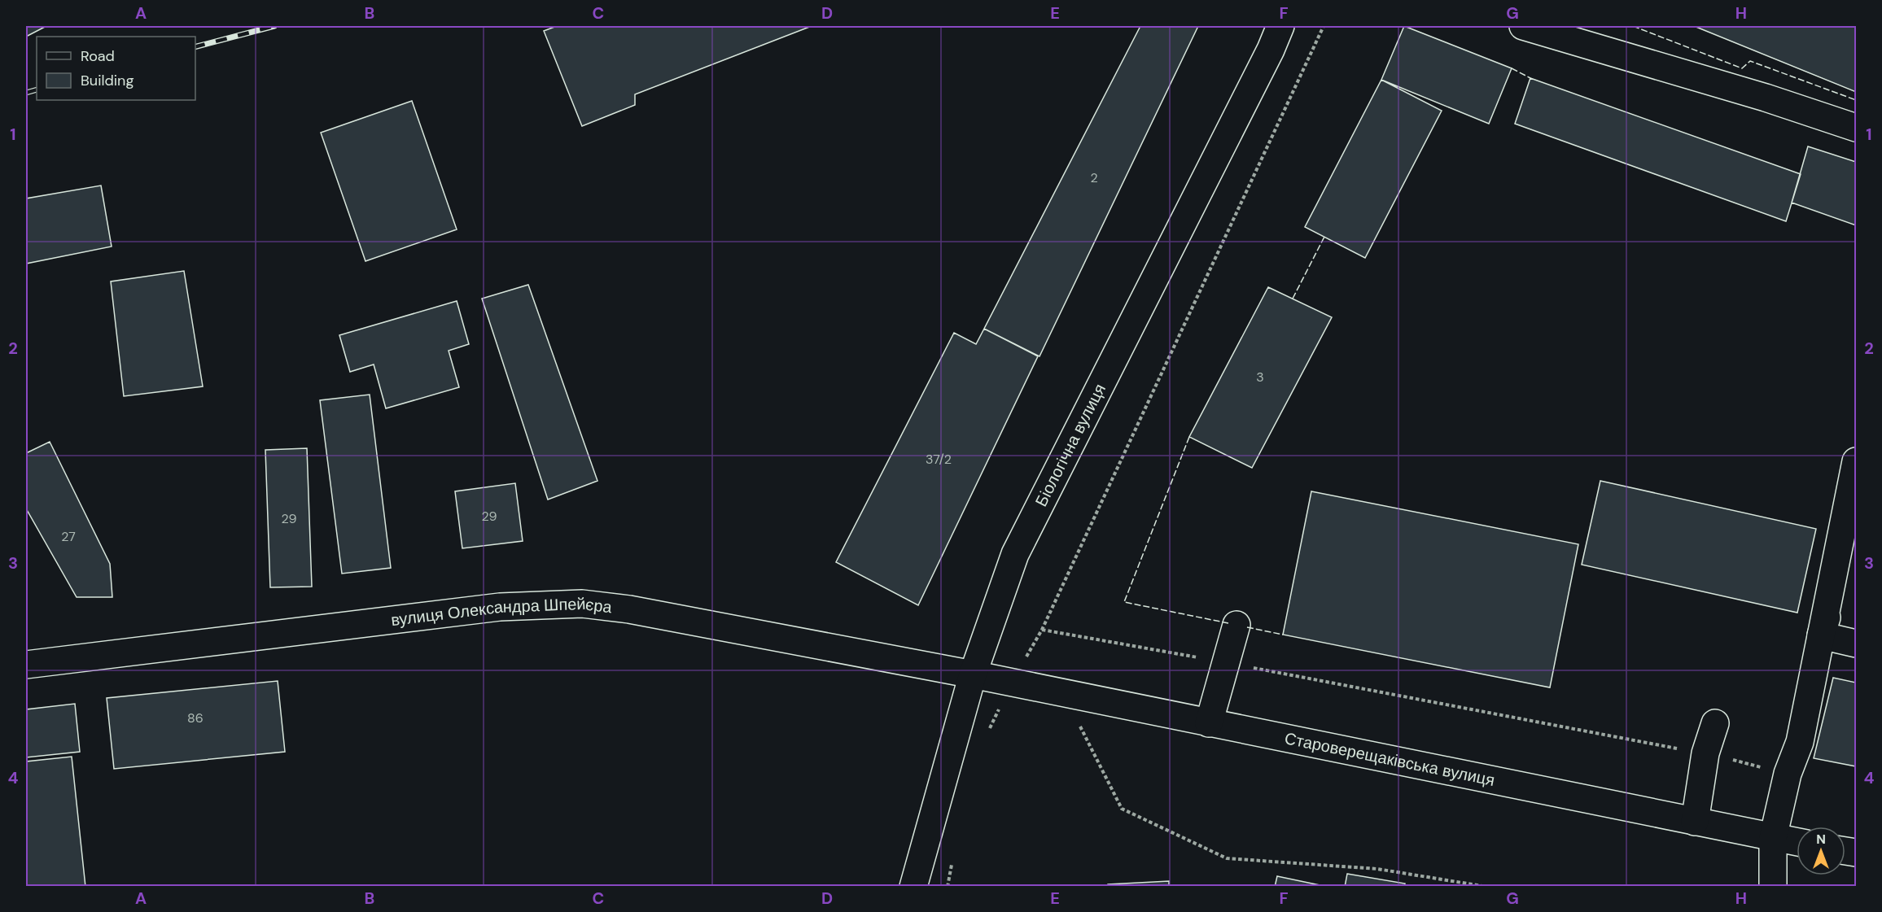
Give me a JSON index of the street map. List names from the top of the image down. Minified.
{"streets":{"street":["Біологічна вулиця","вулиця Олександра Шпейєра","Староверещаківська вулиця"]},"crossings":[["Біологічна вулиця","вулиця Олександра Шпейєра"],["Біологічна вулиця","Староверещаківська вулиця"],["вулиця Олександра Шпейєра","Староверещаківська вулиця"]],"house_numbers":["2","3","37/2","29","29","27","86"],"legend":["Road","Building"],"north":"top","grid":{"columns":["A","B","C","D","E","F","G","H"],"rows":["1","2","3","4"]}}
